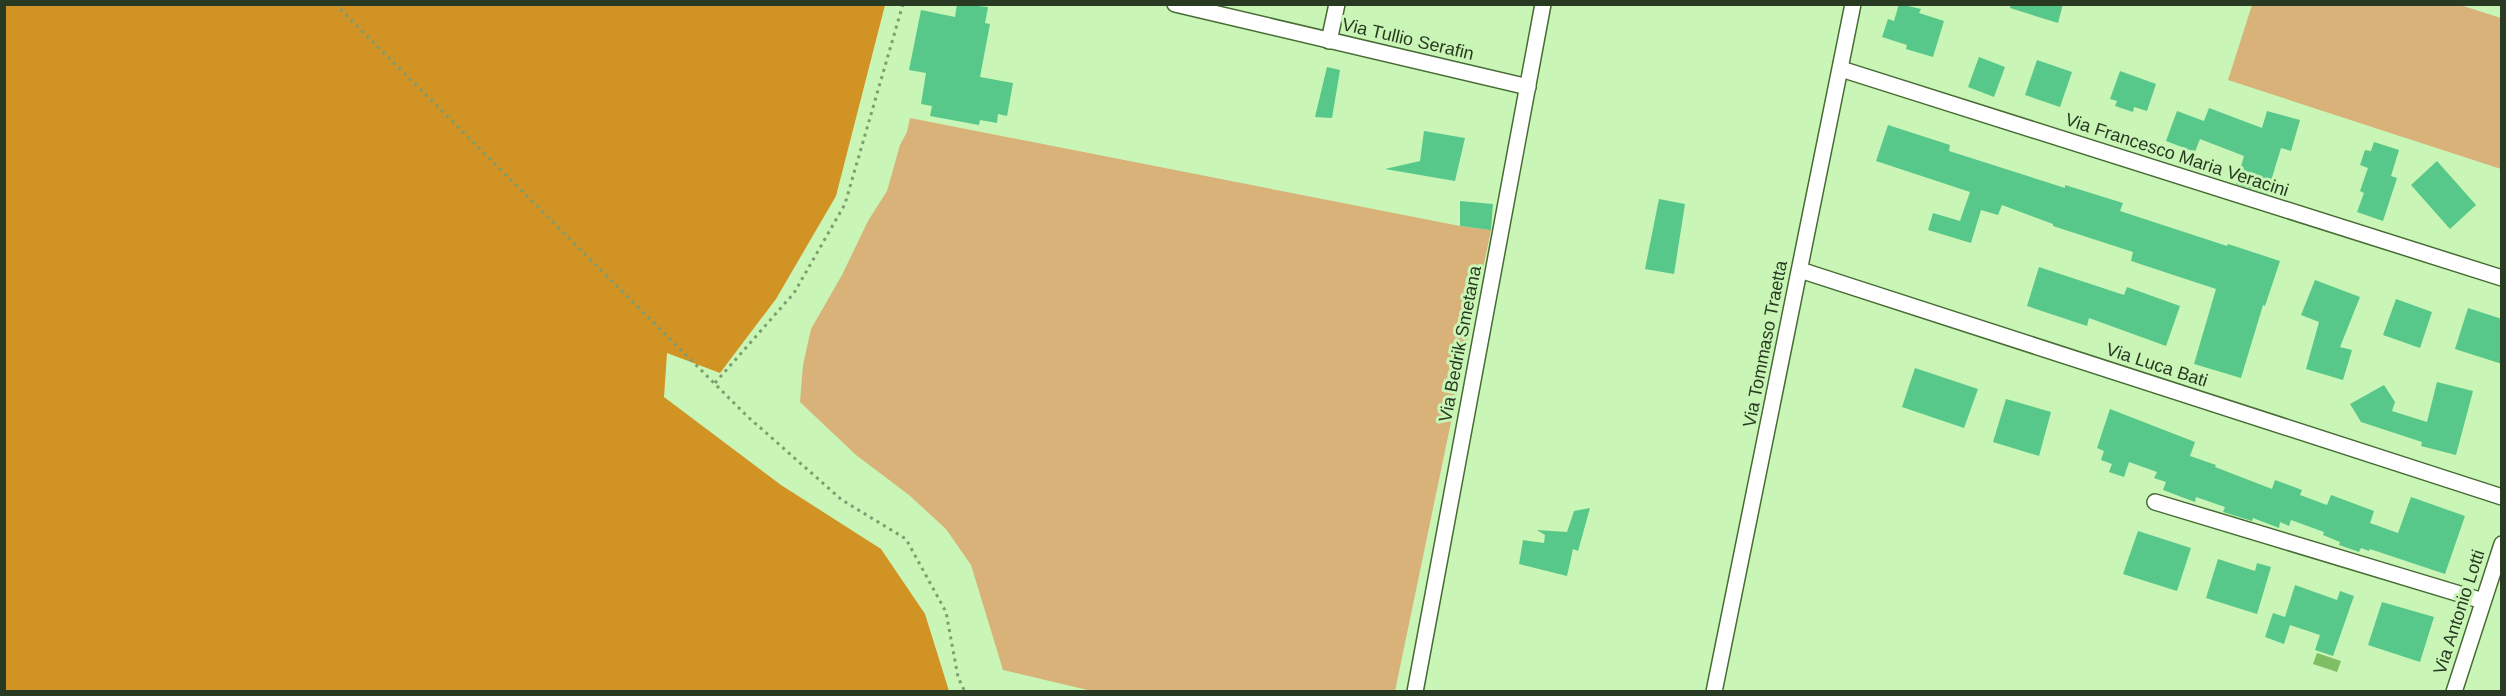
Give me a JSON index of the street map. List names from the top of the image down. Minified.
{"streets":{"street":["Via Tullio Serafin","Via Francesco Maria Veracini","Via Bedrik Smetana","Via Tommaso Traetta","Via Luca Bati","Via Antonio Lotti"]},"crossings":[["Via Tullio Serafin","Via Bedrik Smetana"],["Via Francesco Maria Veracini","Via Tommaso Traetta"],["Via Tommaso Traetta","Via Luca Bati"]]}
